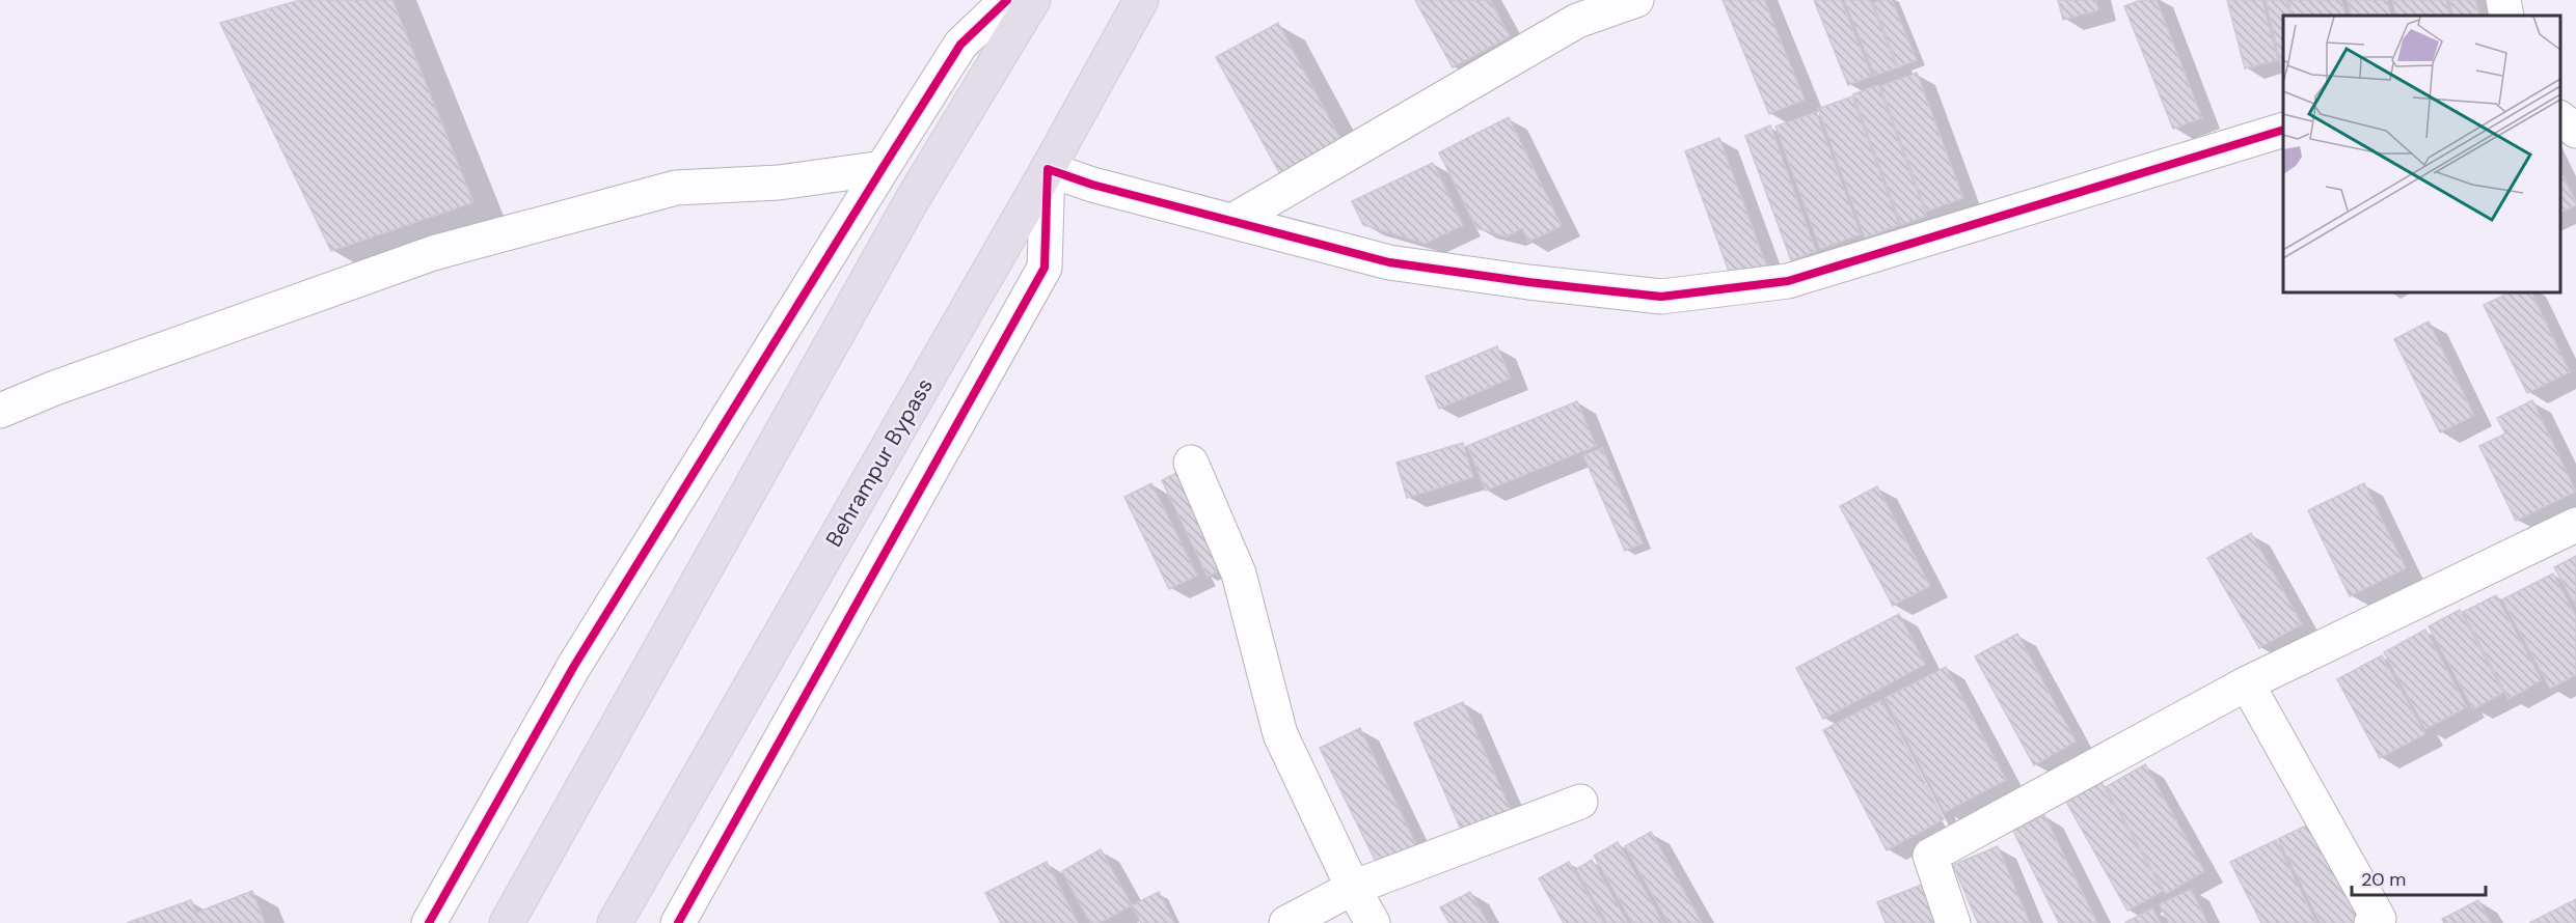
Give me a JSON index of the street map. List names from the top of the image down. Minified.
{"streets":{"highway":["Behrampur Bypass"]},"scale_bar":"20 m"}
